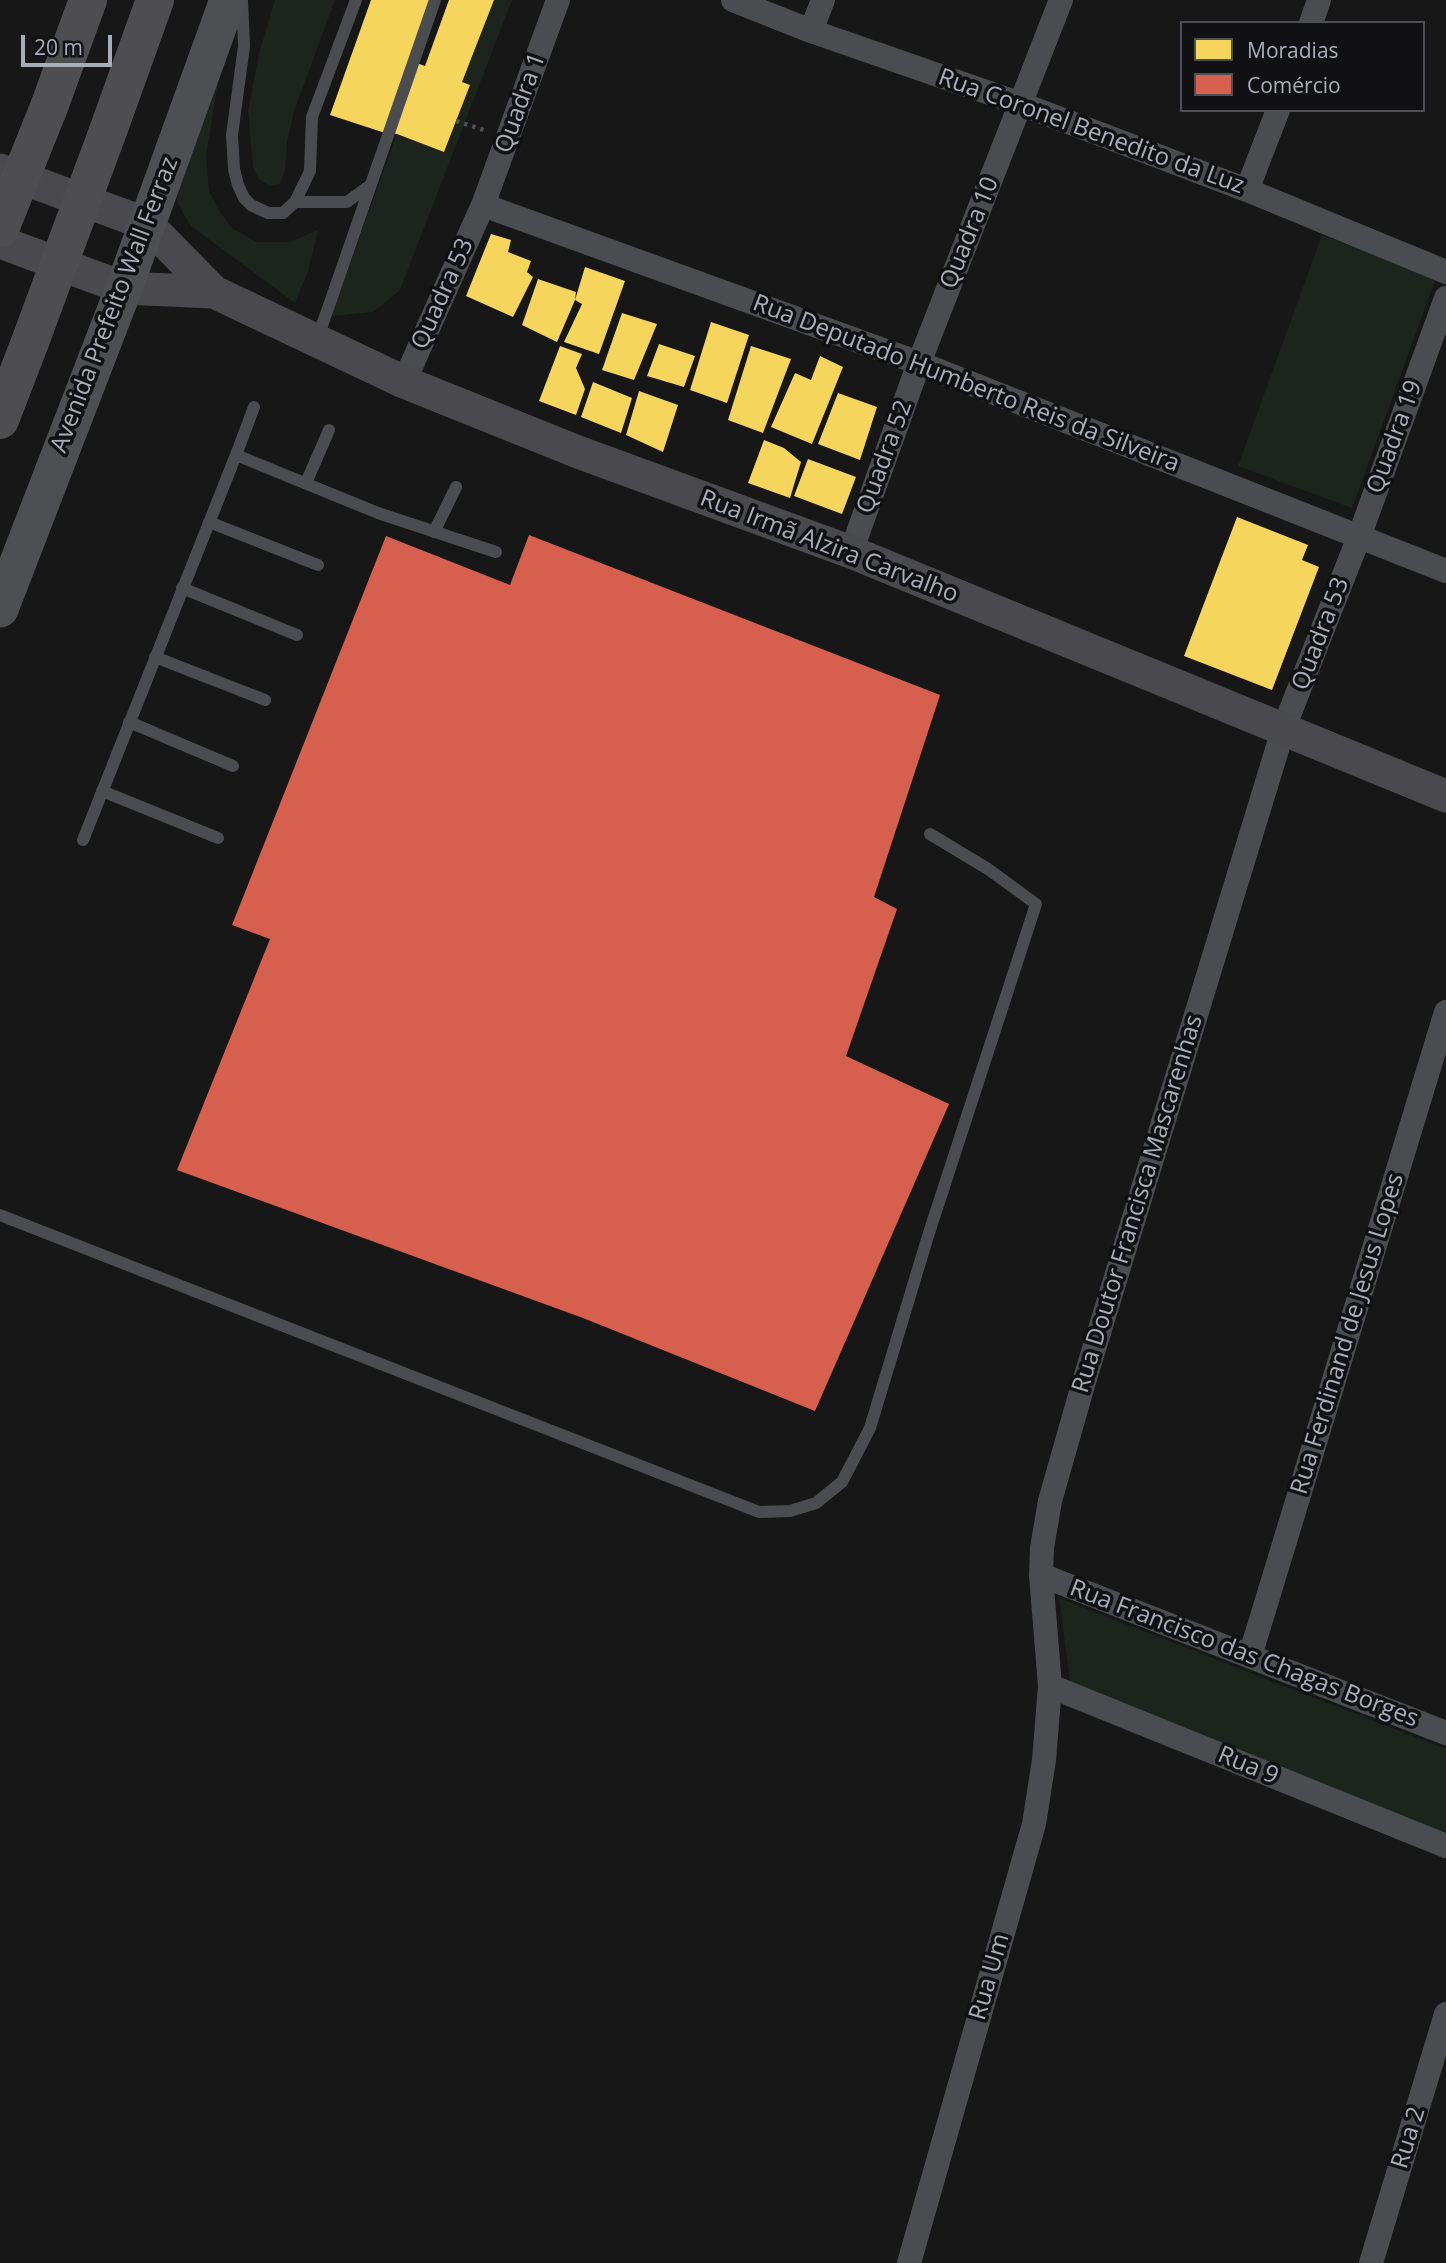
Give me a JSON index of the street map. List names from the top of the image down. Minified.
{"streets":{"main road":["Avenida Prefeito Wall Ferraz"],"street":["Quadra 1","Rua Coronel Benedito da Luz","Quadra 10","Quadra 53","Rua Deputado Humberto Reis da Silveira","Quadra 19","Quadra 52","Rua Irmã Alzira Carvalho","Rua Doutor Francisca Mascarenhas","Rua Ferdinand de Jesus Lopes","Rua Francisco das Chagas Borges","Rua 9","Rua Um","Rua 2"]},"crossings":[["Quadra 1","Quadra 53"],["Quadra 1","Rua Deputado Humberto Reis da Silveira"],["Rua Coronel Benedito da Luz","Quadra 10"],["Quadra 10","Rua Deputado Humberto Reis da Silveira"],["Quadra 10","Quadra 52"],["Quadra 53","Rua Deputado Humberto Reis da Silveira"],["Quadra 53","Quadra 19"],["Quadra 53","Rua Irmã Alzira Carvalho"],["Quadra 53","Rua Doutor Francisca Mascarenhas"],["Avenida Prefeito Wall Ferraz","Rua Irmã Alzira Carvalho"],["Rua Deputado Humberto Reis da Silveira","Quadra 19"],["Rua Deputado Humberto Reis da Silveira","Quadra 52"],["Quadra 52","Rua Irmã Alzira Carvalho"],["Rua Irmã Alzira Carvalho","Rua Doutor Francisca Mascarenhas"],["Rua Doutor Francisca Mascarenhas","Rua Francisco das Chagas Borges"],["Rua Doutor Francisca Mascarenhas","Rua 9"],["Rua Doutor Francisca Mascarenhas","Rua Um"],["Rua Ferdinand de Jesus Lopes","Rua Francisco das Chagas Borges"],["Rua 9","Rua Um"]],"legend":["Moradias","Comércio"],"scale_bar":"20 m"}
